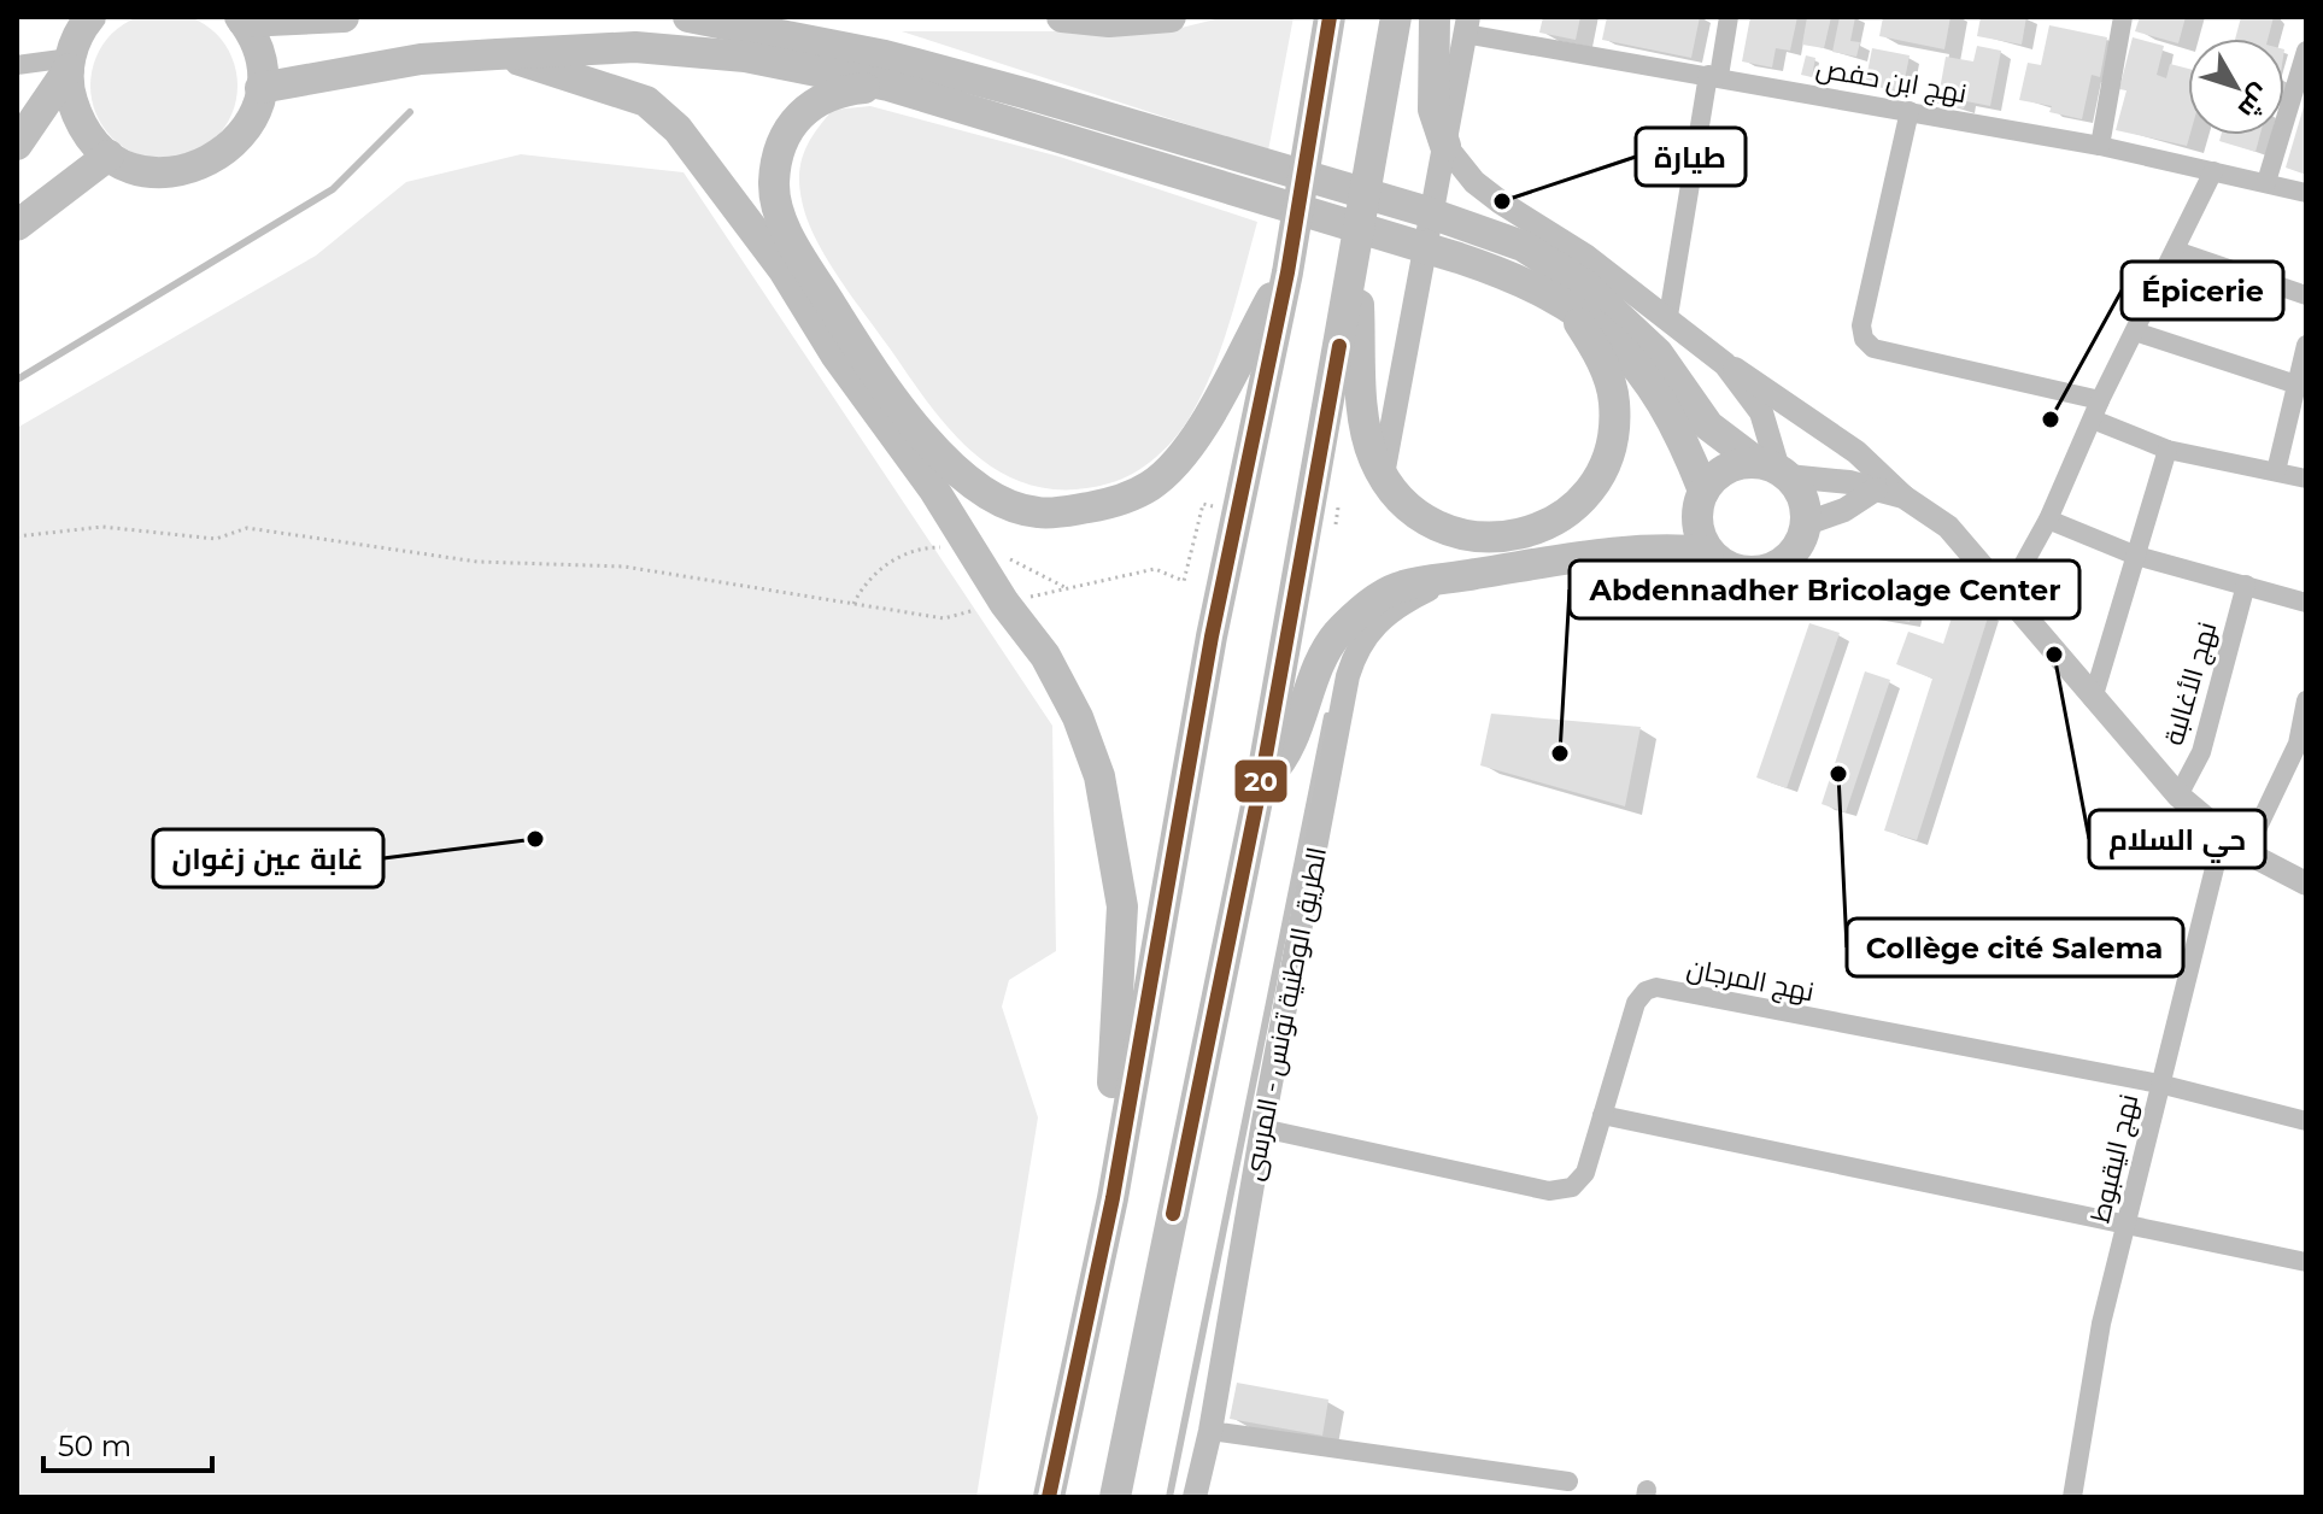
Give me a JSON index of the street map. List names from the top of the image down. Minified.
{"streets":{"street":["نهج ابن حفص","نهج الأغالبة","نهج المرجان","الطريق الوطنية تونس - المرسى","نهج اليقبوط"]},"crossings":[["نهج المرجان","الطريق الوطنية تونس - المرسى"],["نهج المرجان","نهج اليقبوط"]],"places":["طيارة","Épicerie","حي السلام","Abdennadher Bricolage Center","Collège cité Salema","غابة عين زغوان"],"lines":["transit line 20"],"scale_bar":"50 m","north":"bottom right"}
